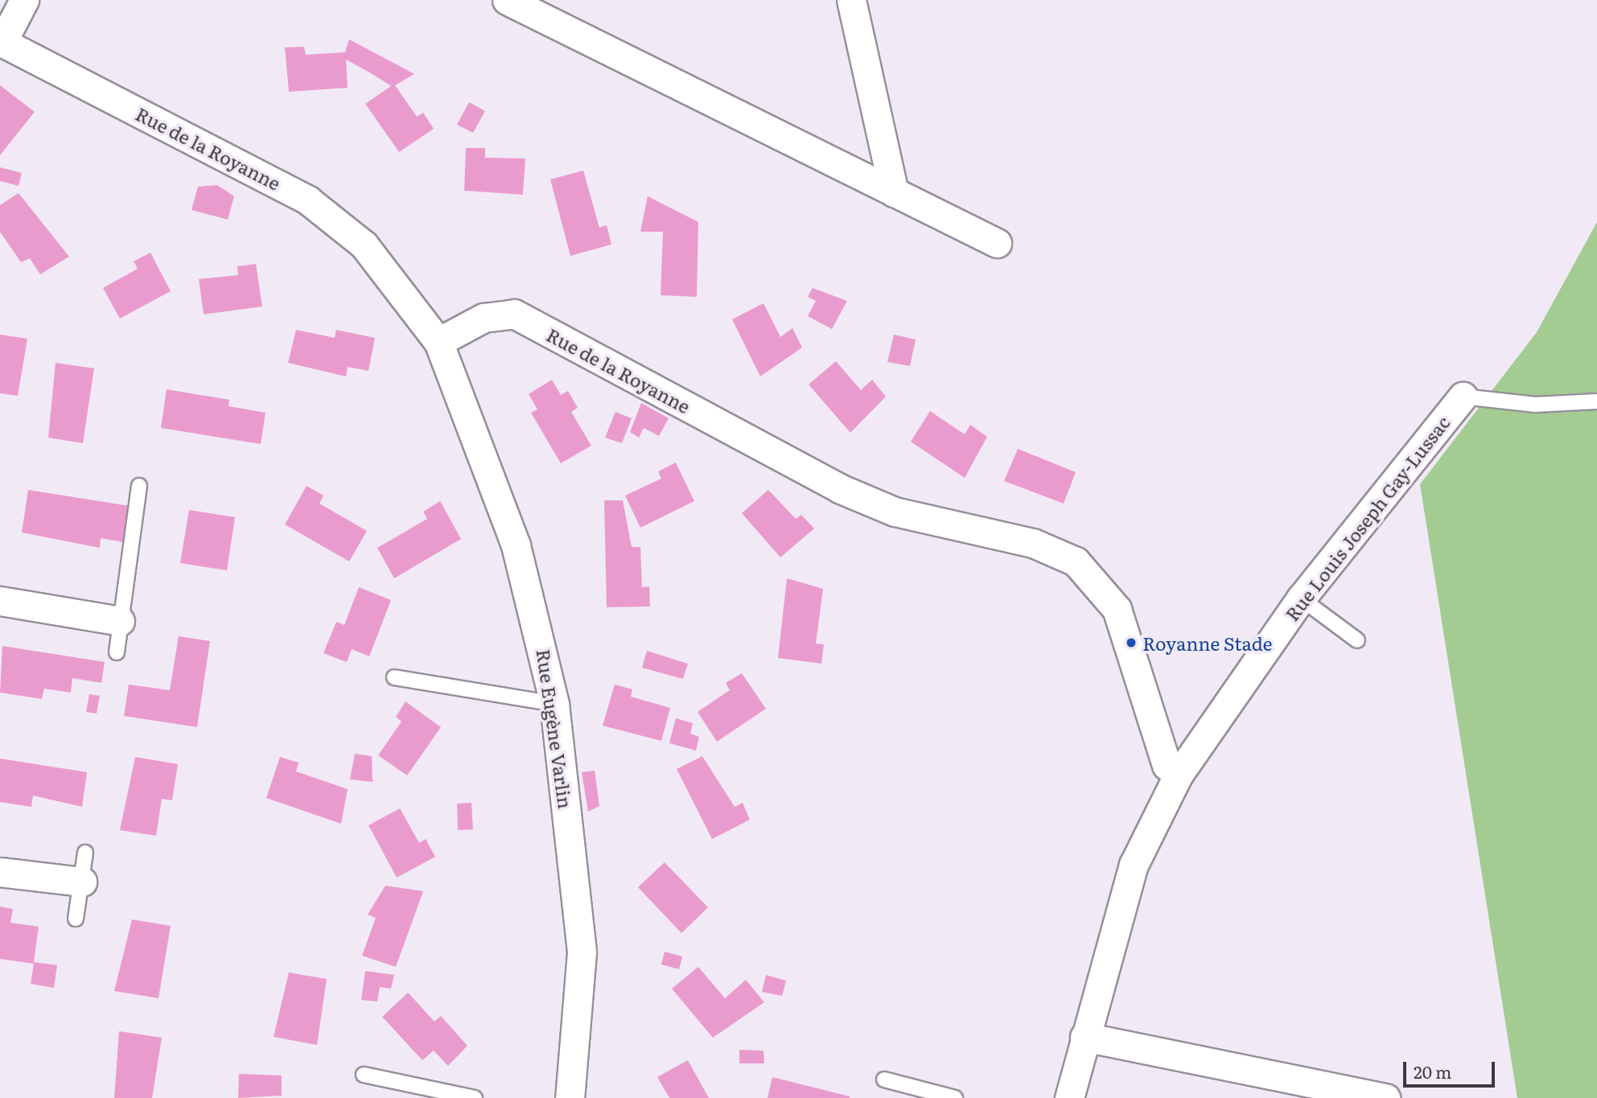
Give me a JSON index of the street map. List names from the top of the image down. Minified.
{"streets":{"street":["Rue de la Royanne","Rue Louis Joseph Gay-Lussac","Rue Eugène Varlin"]},"crossings":[["Rue de la Royanne","Rue Louis Joseph Gay-Lussac"],["Rue de la Royanne","Rue Eugène Varlin"]],"places":["Royanne Stade"],"scale_bar":"20 m"}
